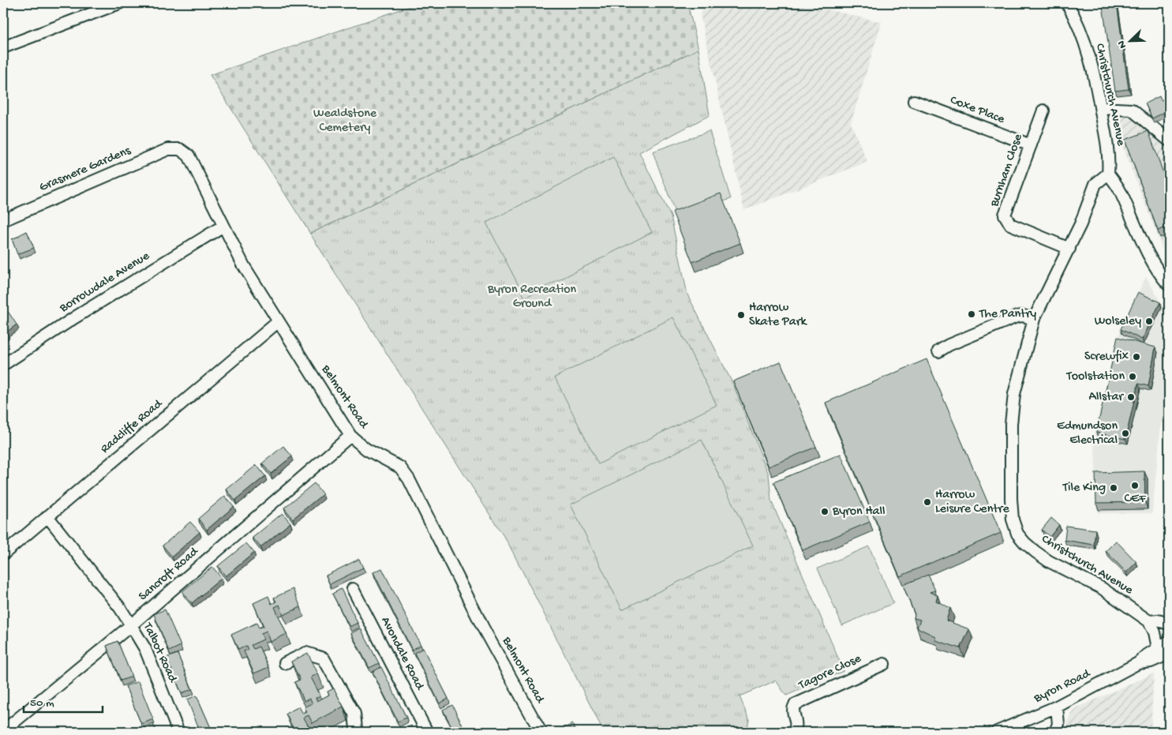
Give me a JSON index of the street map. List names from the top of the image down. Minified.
{"streets":{"street":["Christchurch Avenue","Coxe Place","Grasmere Gardens","Burnham Close","Borrowdale Avenue","Belmont Road","Radcliffe Road","Sancroft Road","Talbot Road","Avondale Road","Tagore Close","Byron Road"]},"crossings":[["Christchurch Avenue","Burnham Close"],["Coxe Place","Burnham Close"],["Grasmere Gardens","Belmont Road"],["Borrowdale Avenue","Belmont Road"],["Belmont Road","Radcliffe Road"],["Belmont Road","Sancroft Road"],["Radcliffe Road","Talbot Road"],["Sancroft Road","Talbot Road"]],"parks":["Wealdstone Cemetery","Byron Recreation Ground"],"places":["The Pantry","Harrow Skate Park","Wolseley","Screwfix","Toolstation","Allstar","Edmundson Electrical","CEF","Tile King","Harrow Leisure Centre","Byron Hall"],"scale_bar":"50 m","north":"bottom left"}
